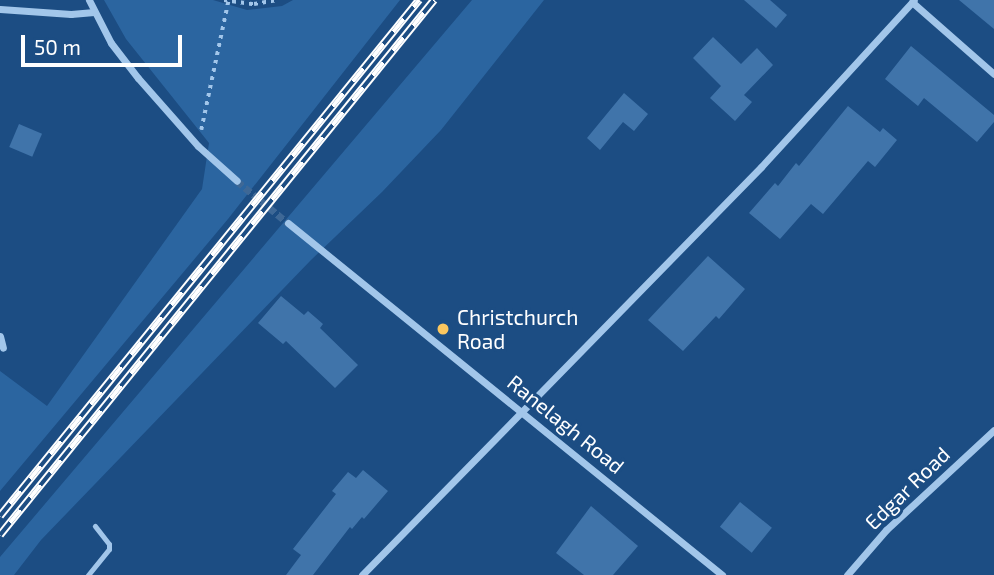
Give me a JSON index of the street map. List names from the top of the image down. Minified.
{"streets":{"street":["Ranelagh Road","Edgar Road"]},"places":["Christchurch Road"],"scale_bar":"50 m"}
